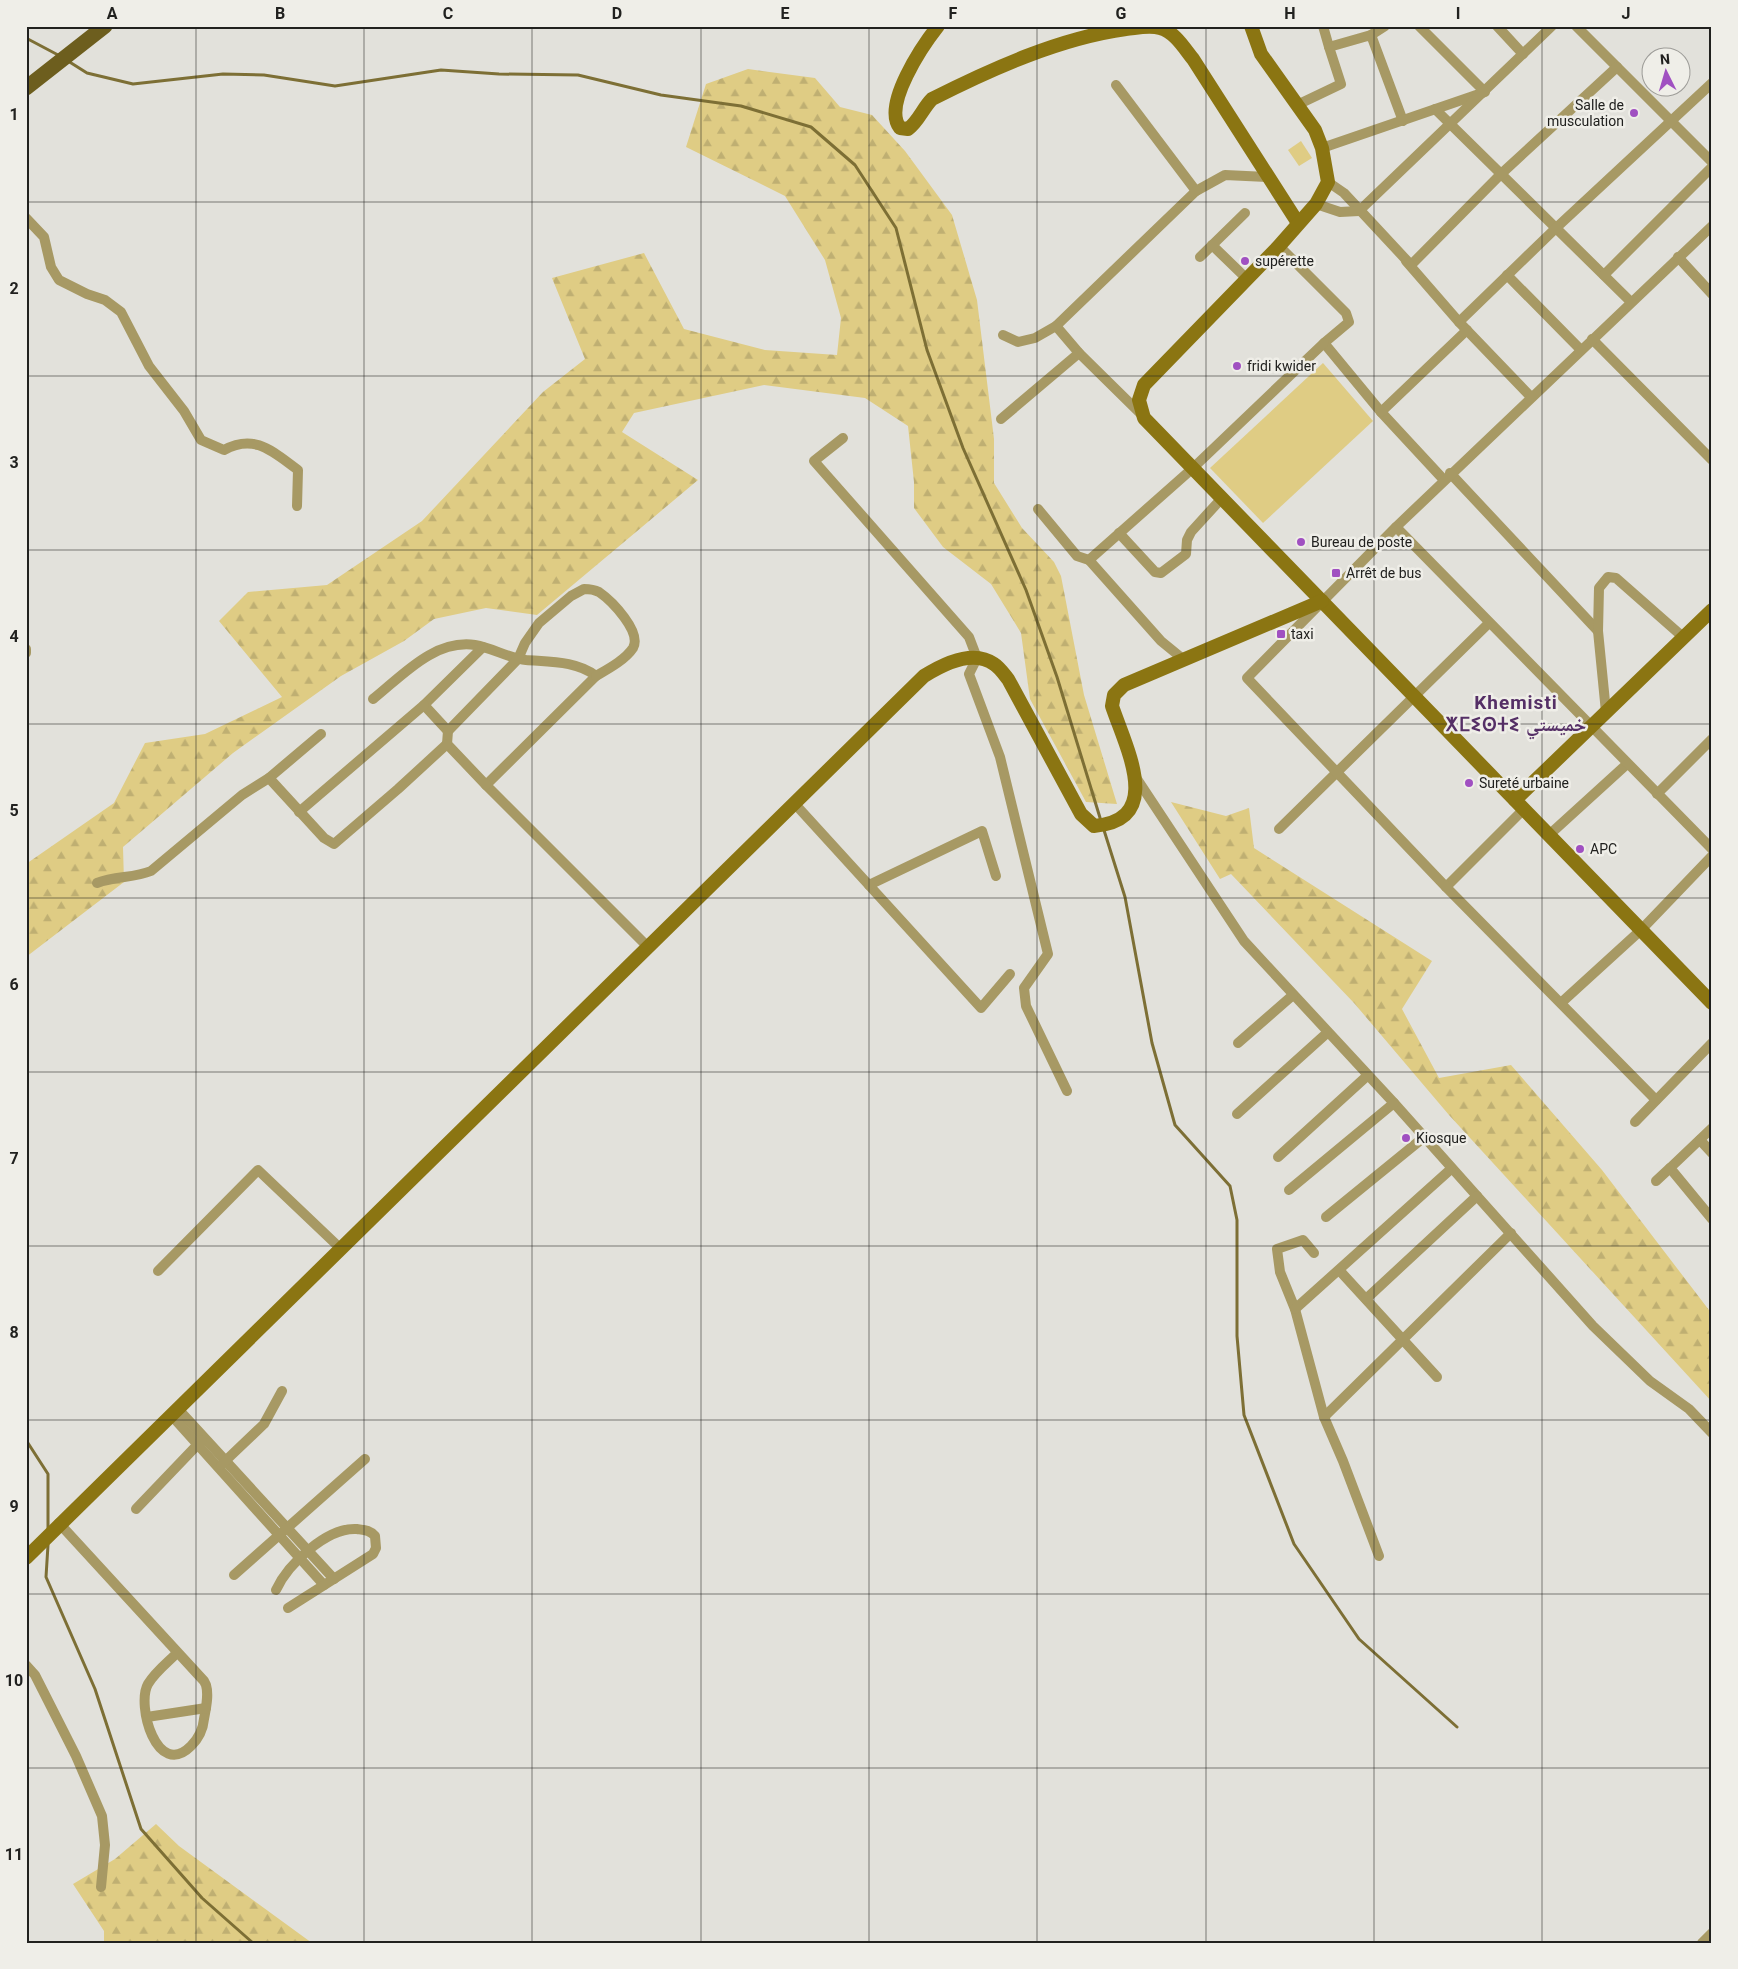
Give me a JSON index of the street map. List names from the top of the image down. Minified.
{"districts":["Khemisti ⵅⵎⵉⵙⵜⵉ خميستي"],"places":{"other":["Salle de musculation","supérette","fridi kwider","Bureau de poste","Sureté urbaine","APC","Kiosque"],"transit":["Arrêt de bus","taxi"]},"north":"top","grid":{"columns":["A","B","C","D","E","F","G","H","I","J"],"rows":["1","2","3","4","5","6","7","8","9","10","11"]}}
